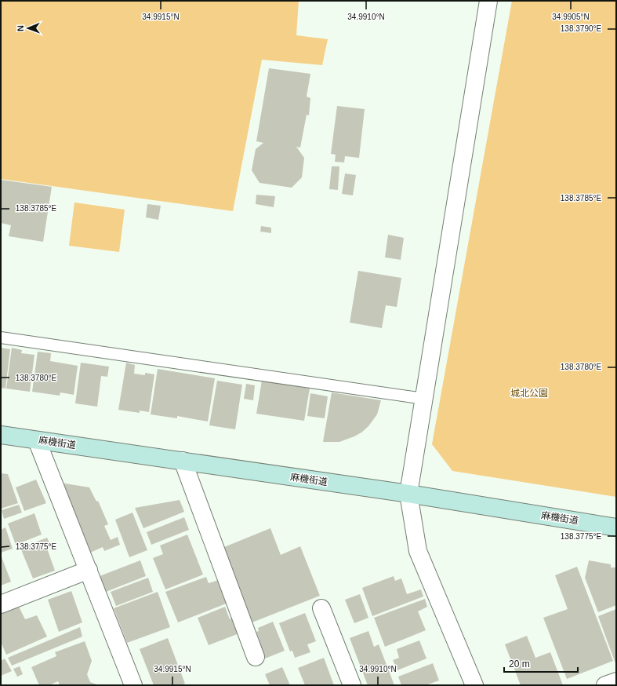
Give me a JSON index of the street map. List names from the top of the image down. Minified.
{"streets":{"street":["麻機街道"]},"parks":["城北公園"],"scale_bar":"20 m","north":"left","coordinates":["34.9915°N","34.9910°N","34.9905°N","138.3790°E","138.3785°E","138.3780°E","138.3775°E"]}
